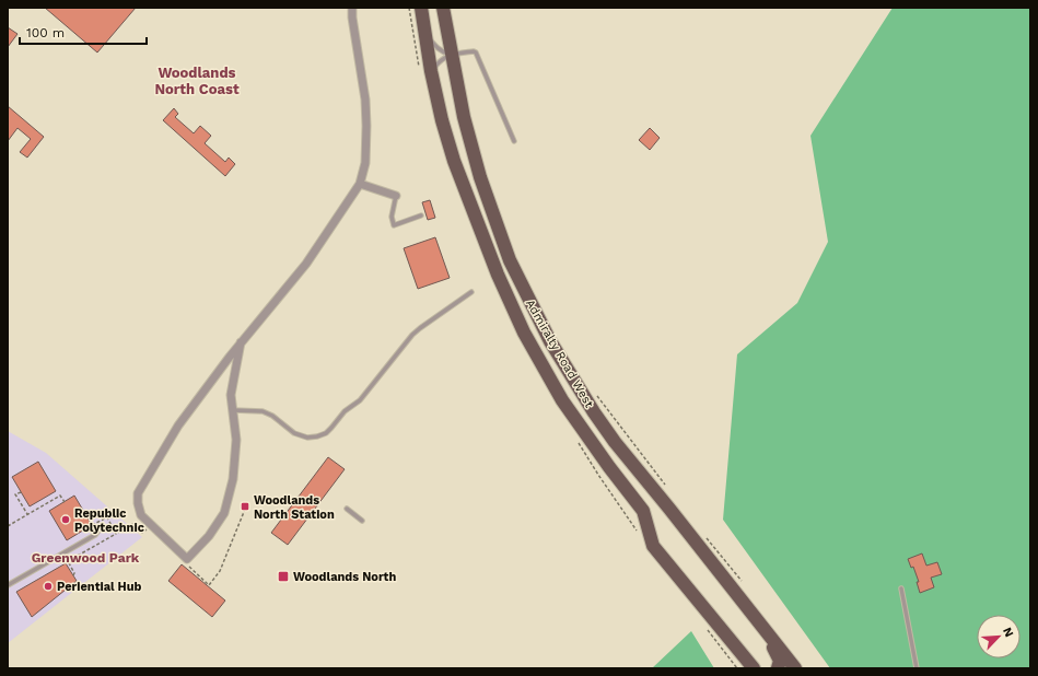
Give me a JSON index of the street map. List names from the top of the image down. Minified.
{"streets":{"main road":["Admiralty Road West"]},"districts":["Woodlands North Coast","Greenwood Park"],"places":{"transit":["Woodlands North Station","Woodlands North"],"other":["Republic Polytechnic","Periential Hub"]},"scale_bar":"100 m","north":"top right"}
